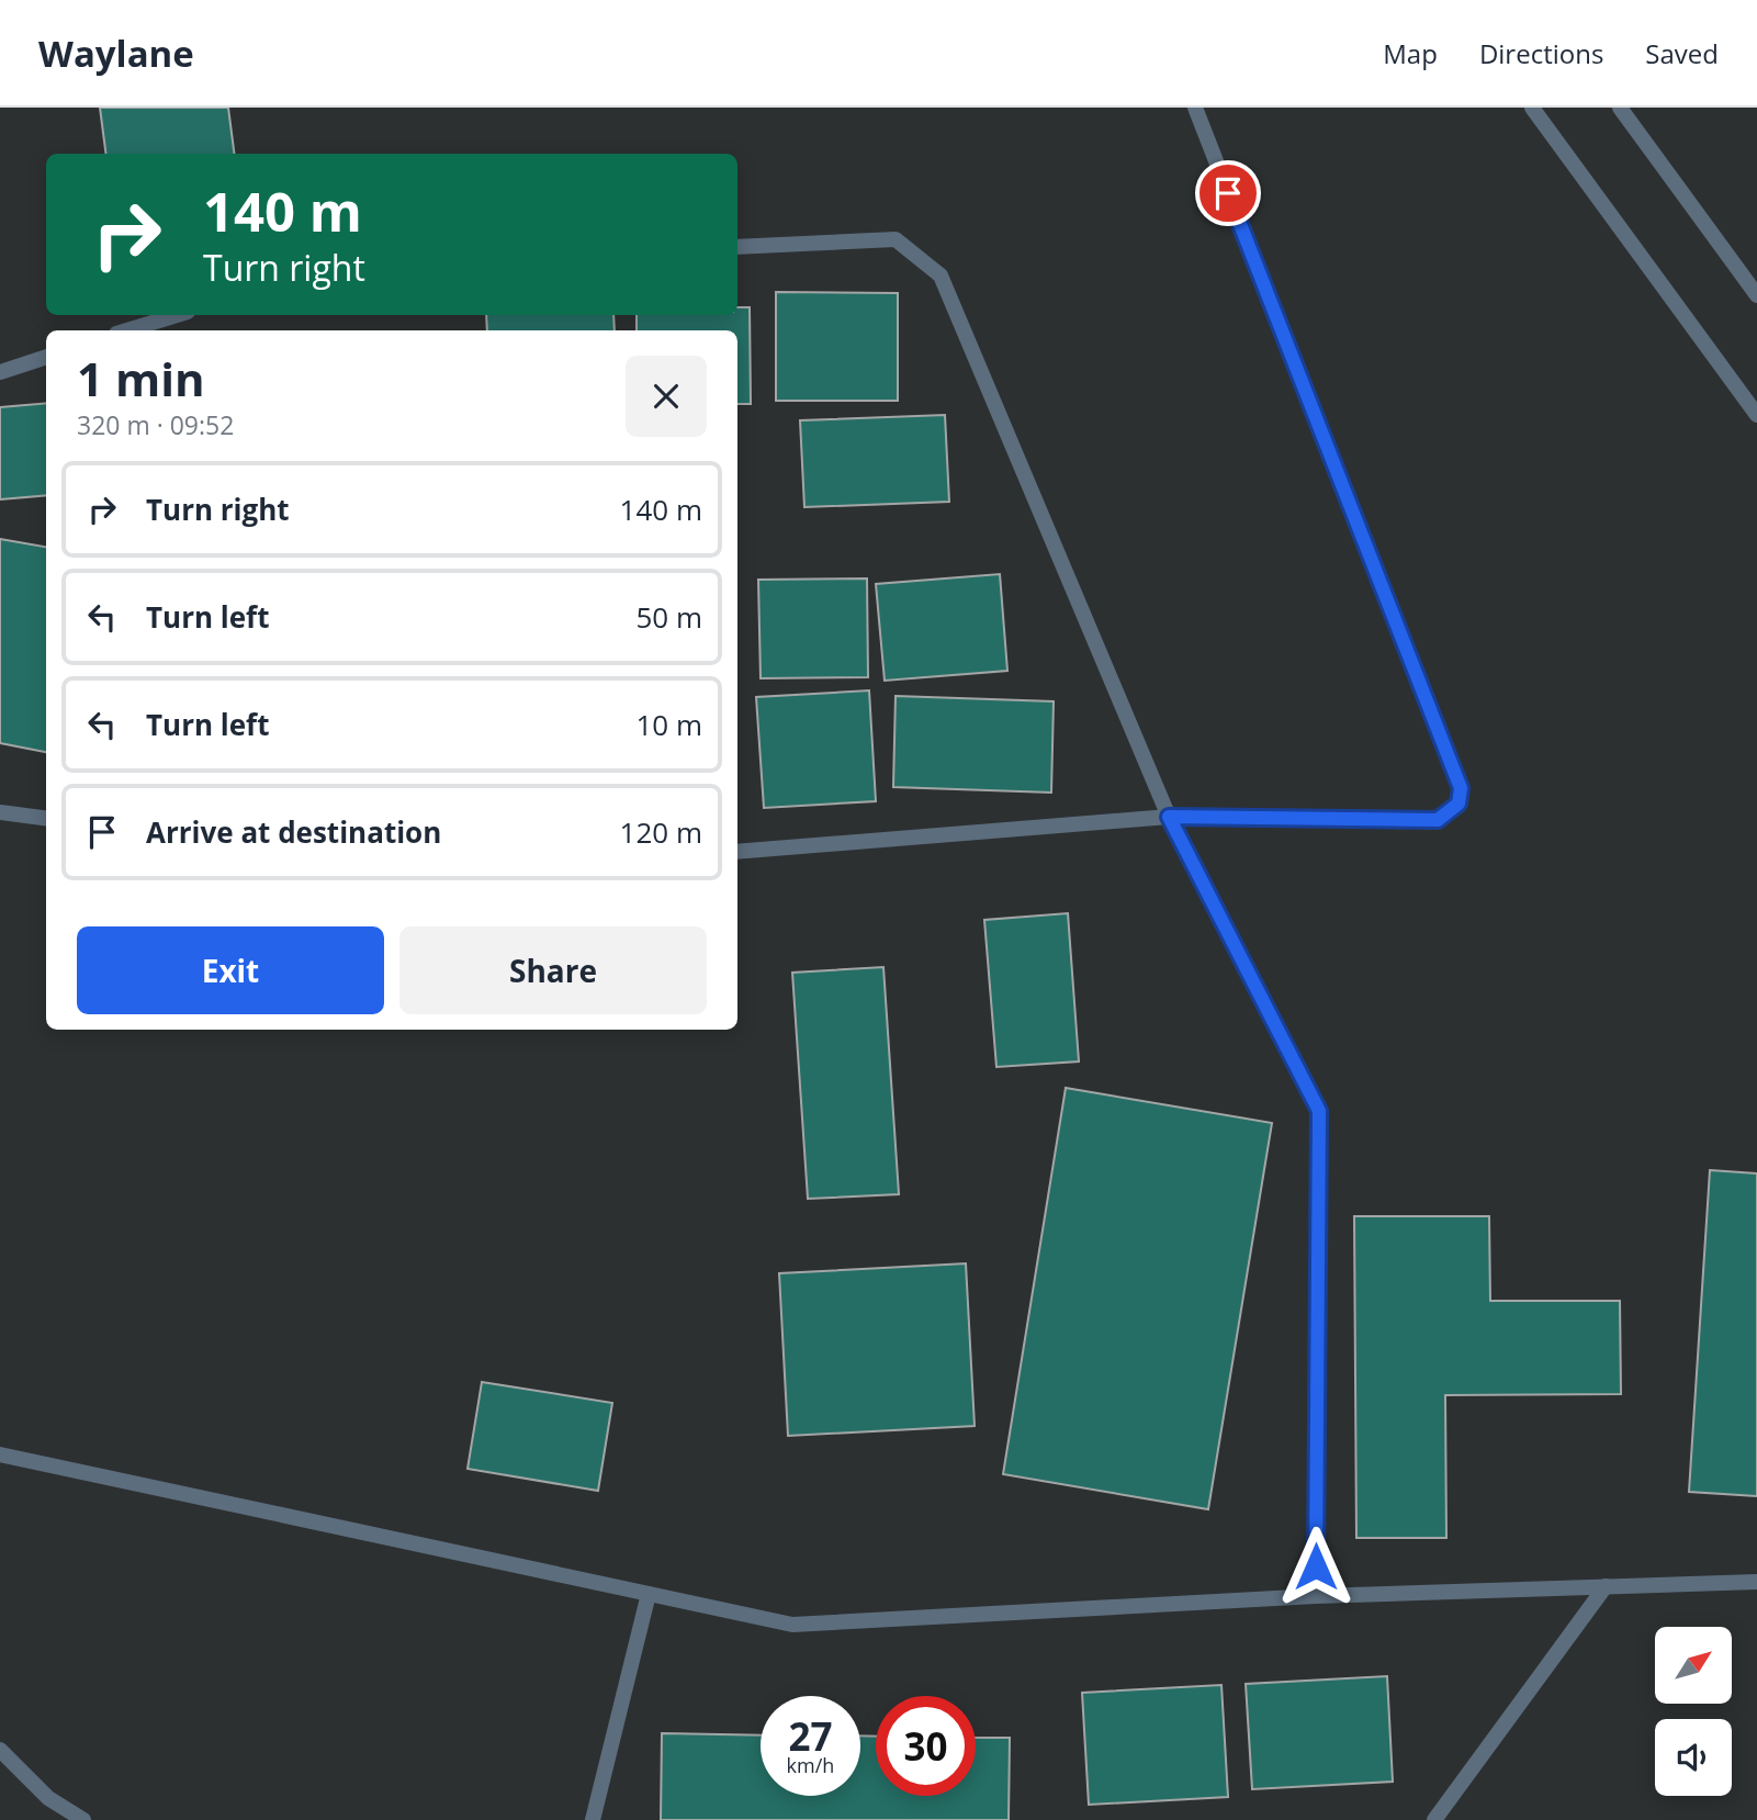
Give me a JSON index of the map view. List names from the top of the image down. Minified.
{"north":"top right","page":{"header":"Waylane","nav":["Map","Directions","Saved"],"turn":["140 m","Turn right"],"heading":["1 min","320 m · 09:52"],"list":[{"name":"Turn right","value":"140 m"},{"name":"Turn left","value":"50 m"},{"name":"Turn left","value":"10 m"},{"name":"Arrive at destination","value":"120 m"}],"buttons":["Exit","Share"],"speed":"27 km/h","limit":"30"}}
